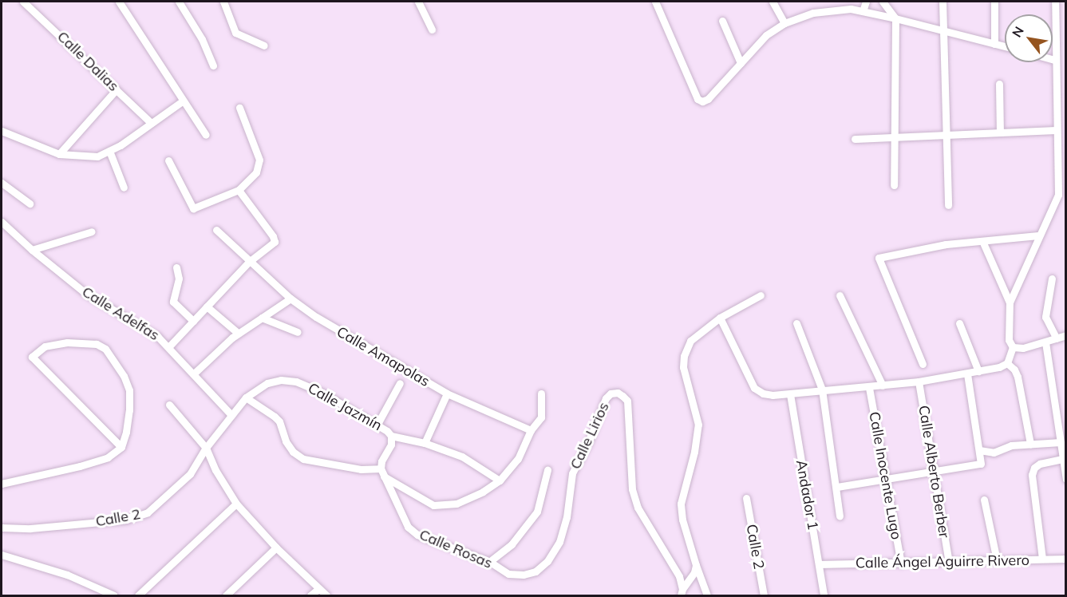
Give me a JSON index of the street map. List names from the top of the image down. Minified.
{"streets":{"street":["Calle Dalias","Calle Adelfas","Calle Amapolas","Calle Jazmín","Calle Lirios","Calle Alberto Berber","Calle Inocente Lugo","Andador 1","Calle 2","Calle Rosas","Calle Ángel Aguirre Rivero"]},"crossings":[["Calle Adelfas","Calle Jazmín"],["Calle Jazmín","Calle 2"],["Calle Lirios","Calle Rosas"],["Calle Alberto Berber","Calle Ángel Aguirre Rivero"],["Calle Inocente Lugo","Calle Ángel Aguirre Rivero"],["Andador 1","Calle Ángel Aguirre Rivero"]],"north":"top left"}
